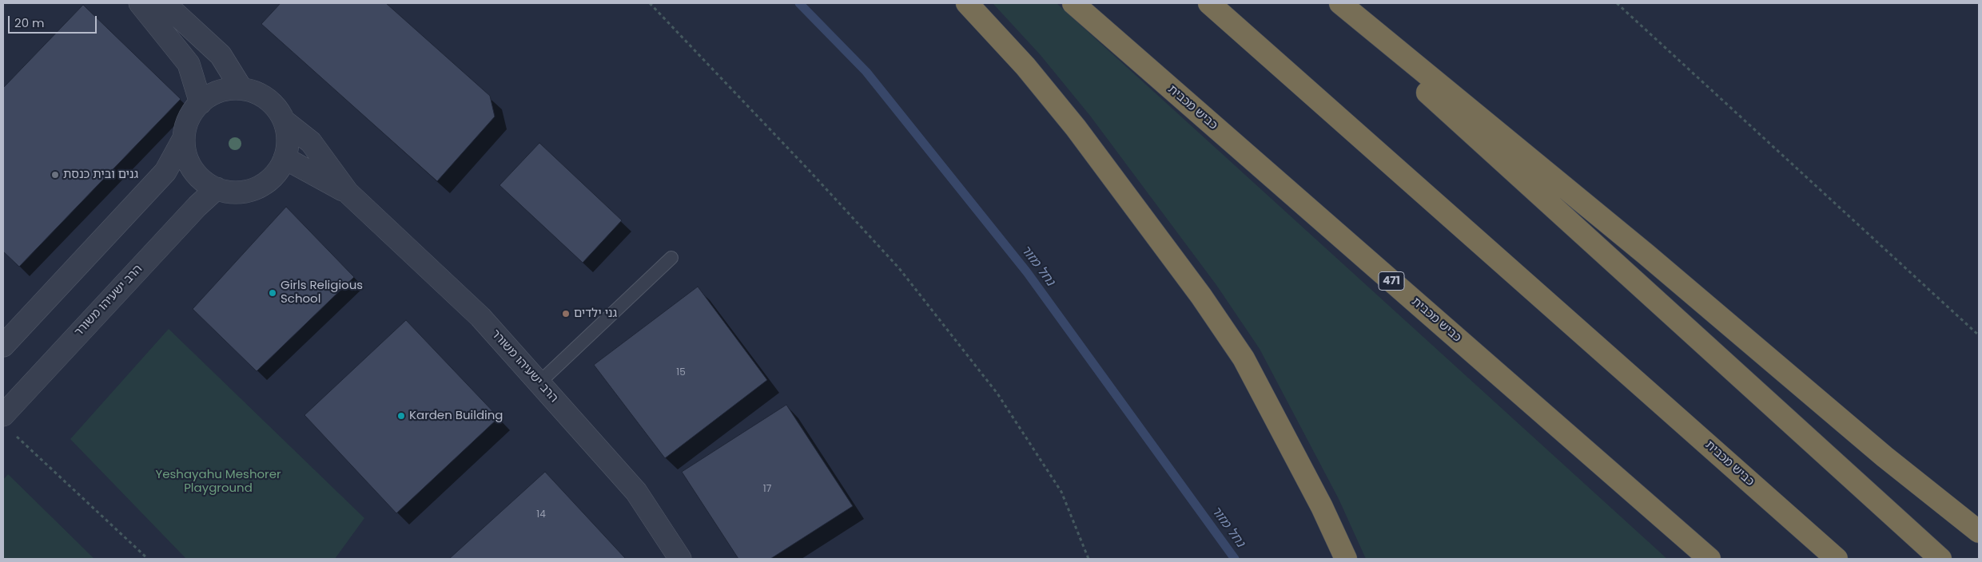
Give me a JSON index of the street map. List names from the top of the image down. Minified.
{"streets":{"highway":["כביש מכבית","471"],"street":["הרב ישעיהו משורר"]},"water":["נחל מזור"],"parks":["Yeshayahu Meshorer Playground"],"places":["גנים ובית כנסת","Girls Religious School","גני ילדים","Karden Building"],"house_numbers":["15","17","14"],"scale_bar":"20 m"}
